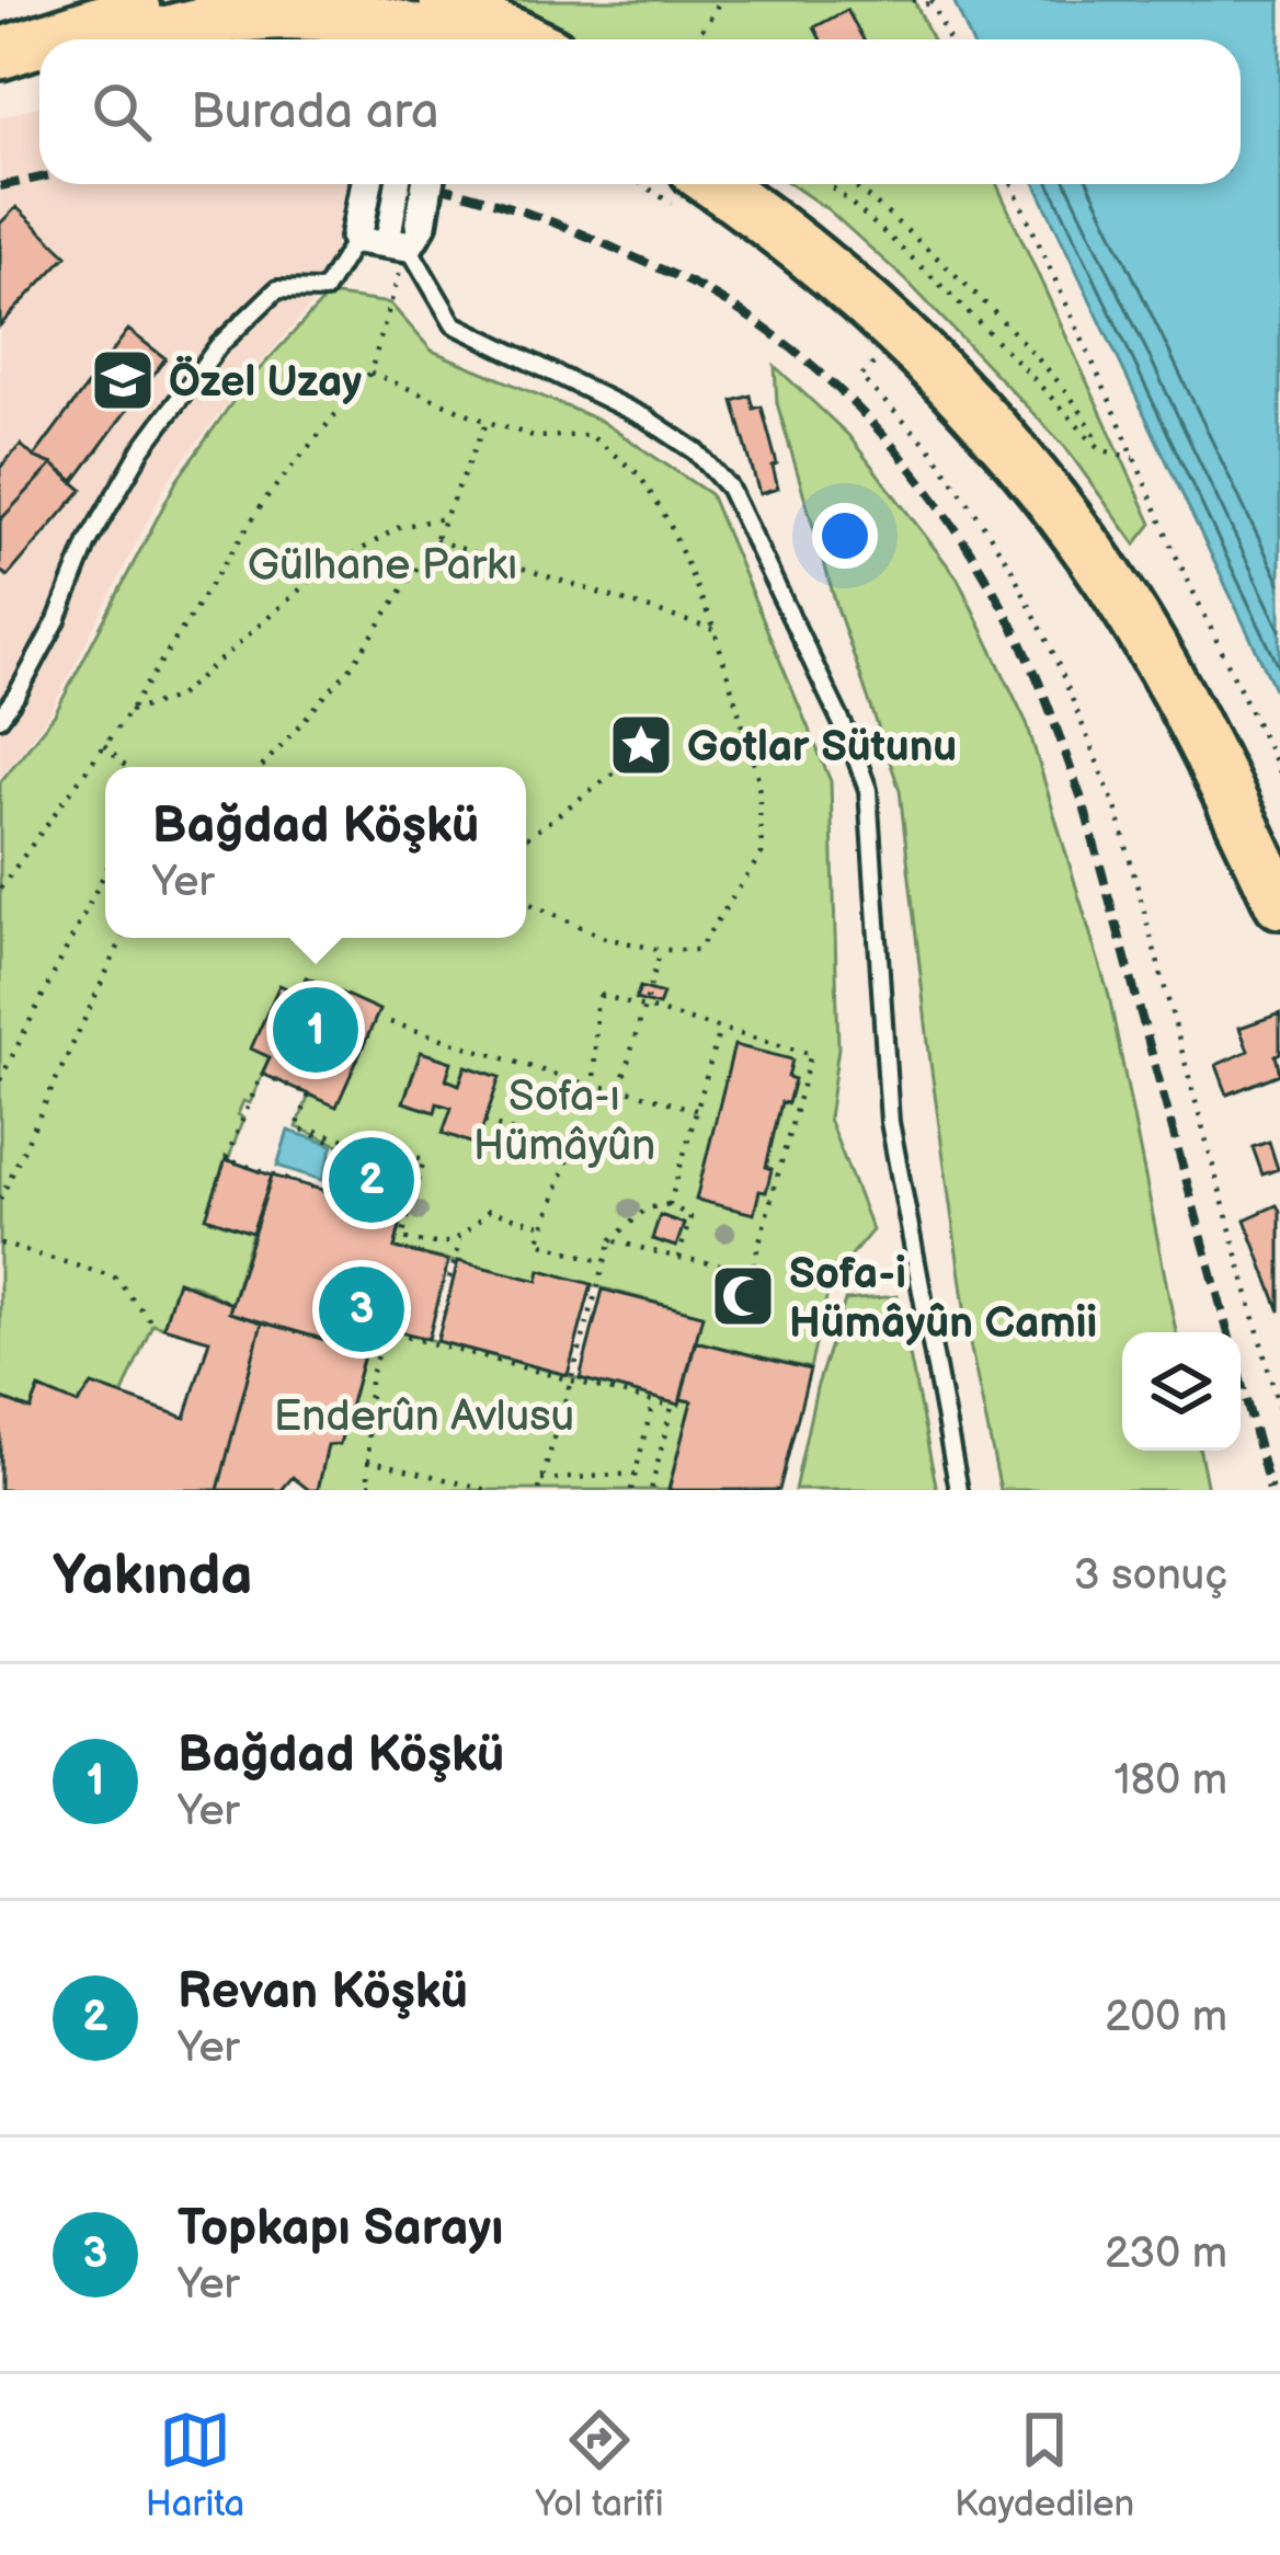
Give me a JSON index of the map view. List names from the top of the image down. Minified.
{"parks":["Gülhane Parkı","Sofa-ı Hümâyûn","Enderûn Avlusu"],"places":{"school or university":["Özel Uzay"],"place":["Gotlar Sütunu"],"mosque":["Sofa-i Hümâyûn Camii"]},"page":{"search":"Burada ara","popup":["Bağdad Köşkü","Yer"],"pins":["1","2","3"],"heading":["Yakında","3 sonuç"],"list":[{"mark":"1","name":"Bağdad Köşkü","note":"Yer","value":"180 m"},{"mark":"2","name":"Revan Köşkü","note":"Yer","value":"200 m"},{"mark":"3","name":"Topkapı Sarayı","note":"Yer","value":"230 m"}],"nav":["Harita","Yol tarifi","Kaydedilen"]}}
